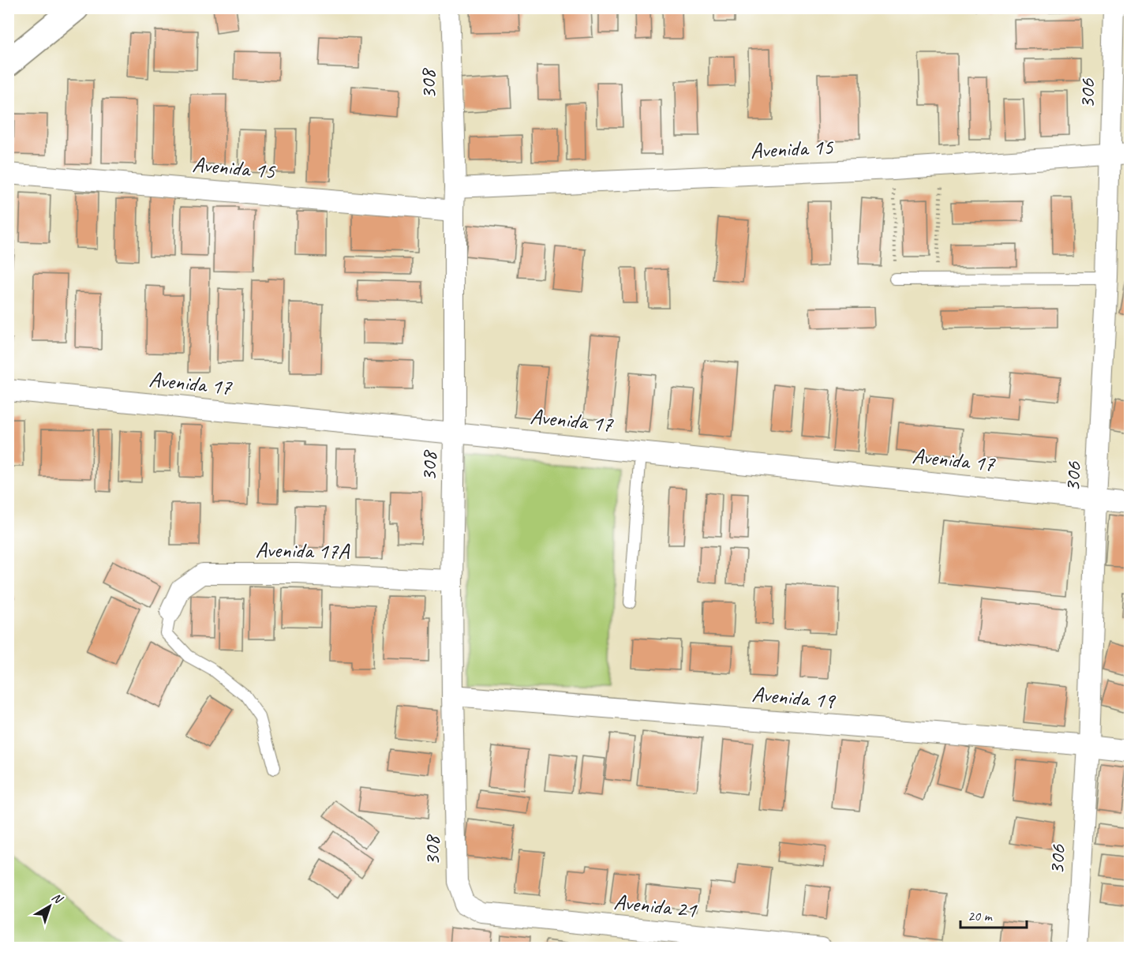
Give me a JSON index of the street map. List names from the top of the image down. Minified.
{"streets":{"street":["308","306","Avenida 15","Avenida 17","Avenida 17A","Avenida 19","Avenida 21"]},"crossings":[["308","Avenida 15"],["308","Avenida 17"],["308","Avenida 17A"],["308","Avenida 19"],["308","Avenida 21"],["306","Avenida 15"],["306","Avenida 17"],["306","Avenida 19"]],"scale_bar":"20 m","north":"top right"}
